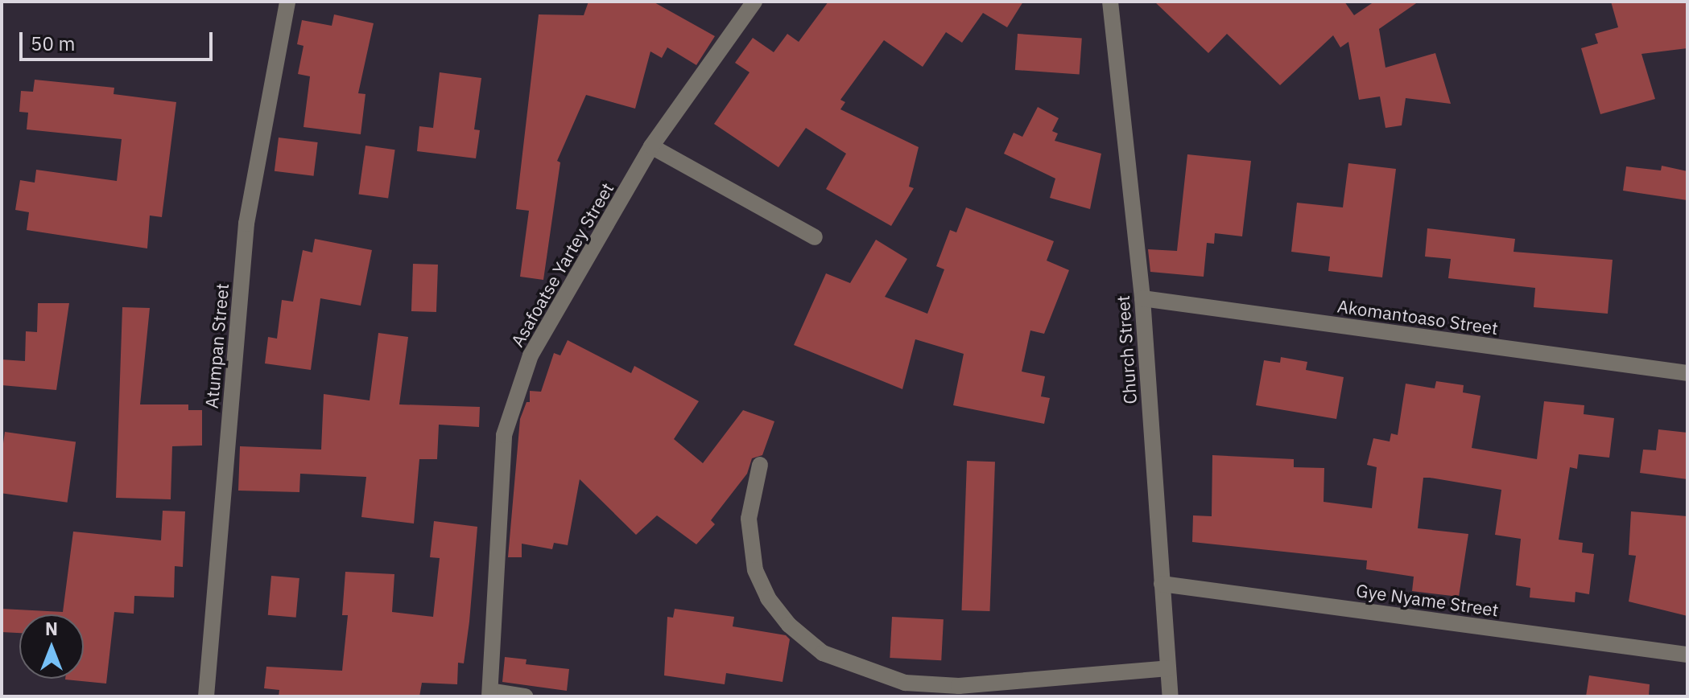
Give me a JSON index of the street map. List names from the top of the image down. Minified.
{"streets":{"street":["Asafoatse Yartey Street","Akomantoaso Street","Atumpan Street","Church Street","Gye Nyame Street"]},"crossings":[["Akomantoaso Street","Church Street"],["Church Street","Gye Nyame Street"]],"scale_bar":"50 m","north":"top"}
